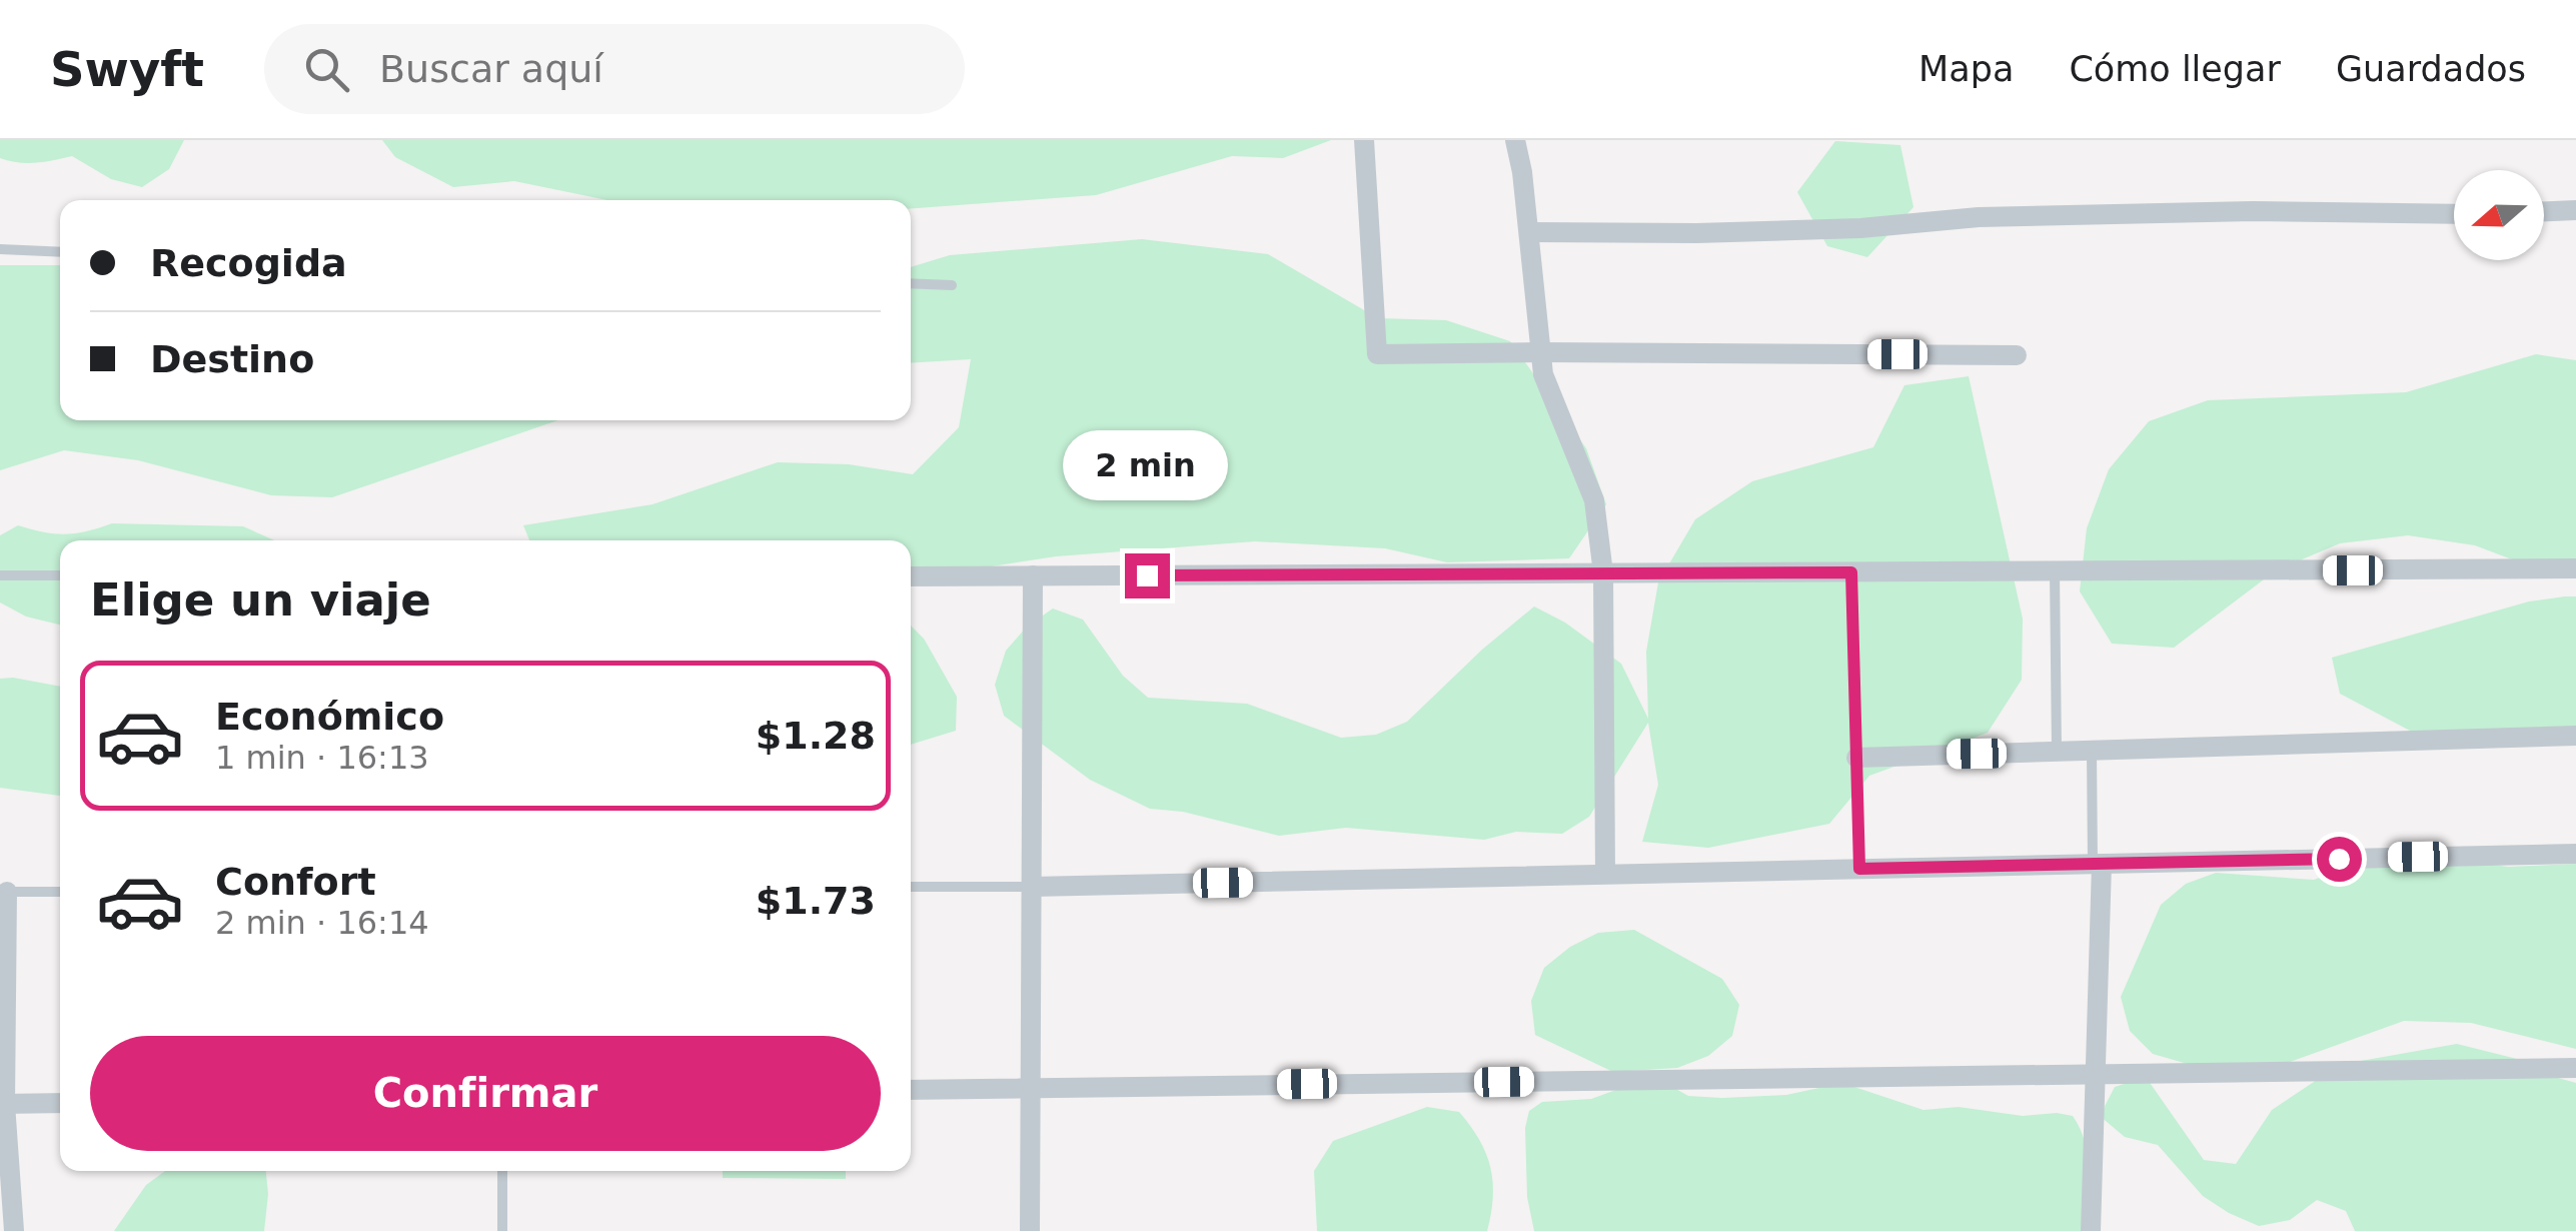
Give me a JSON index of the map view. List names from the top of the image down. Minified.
{"north":"left","page":{"header":"Swyft","search":"Buscar aquí","nav":["Mapa","Cómo llegar","Guardados"],"banner":["Recogida","Destino"],"bubble":"2 min","heading":"Elige un viaje","list":[{"name":"Económico","note":"1 min · 16:13","value":"$1.28"},{"name":"Confort","note":"2 min · 16:14","value":"$1.73"}],"buttons":"Confirmar"}}
